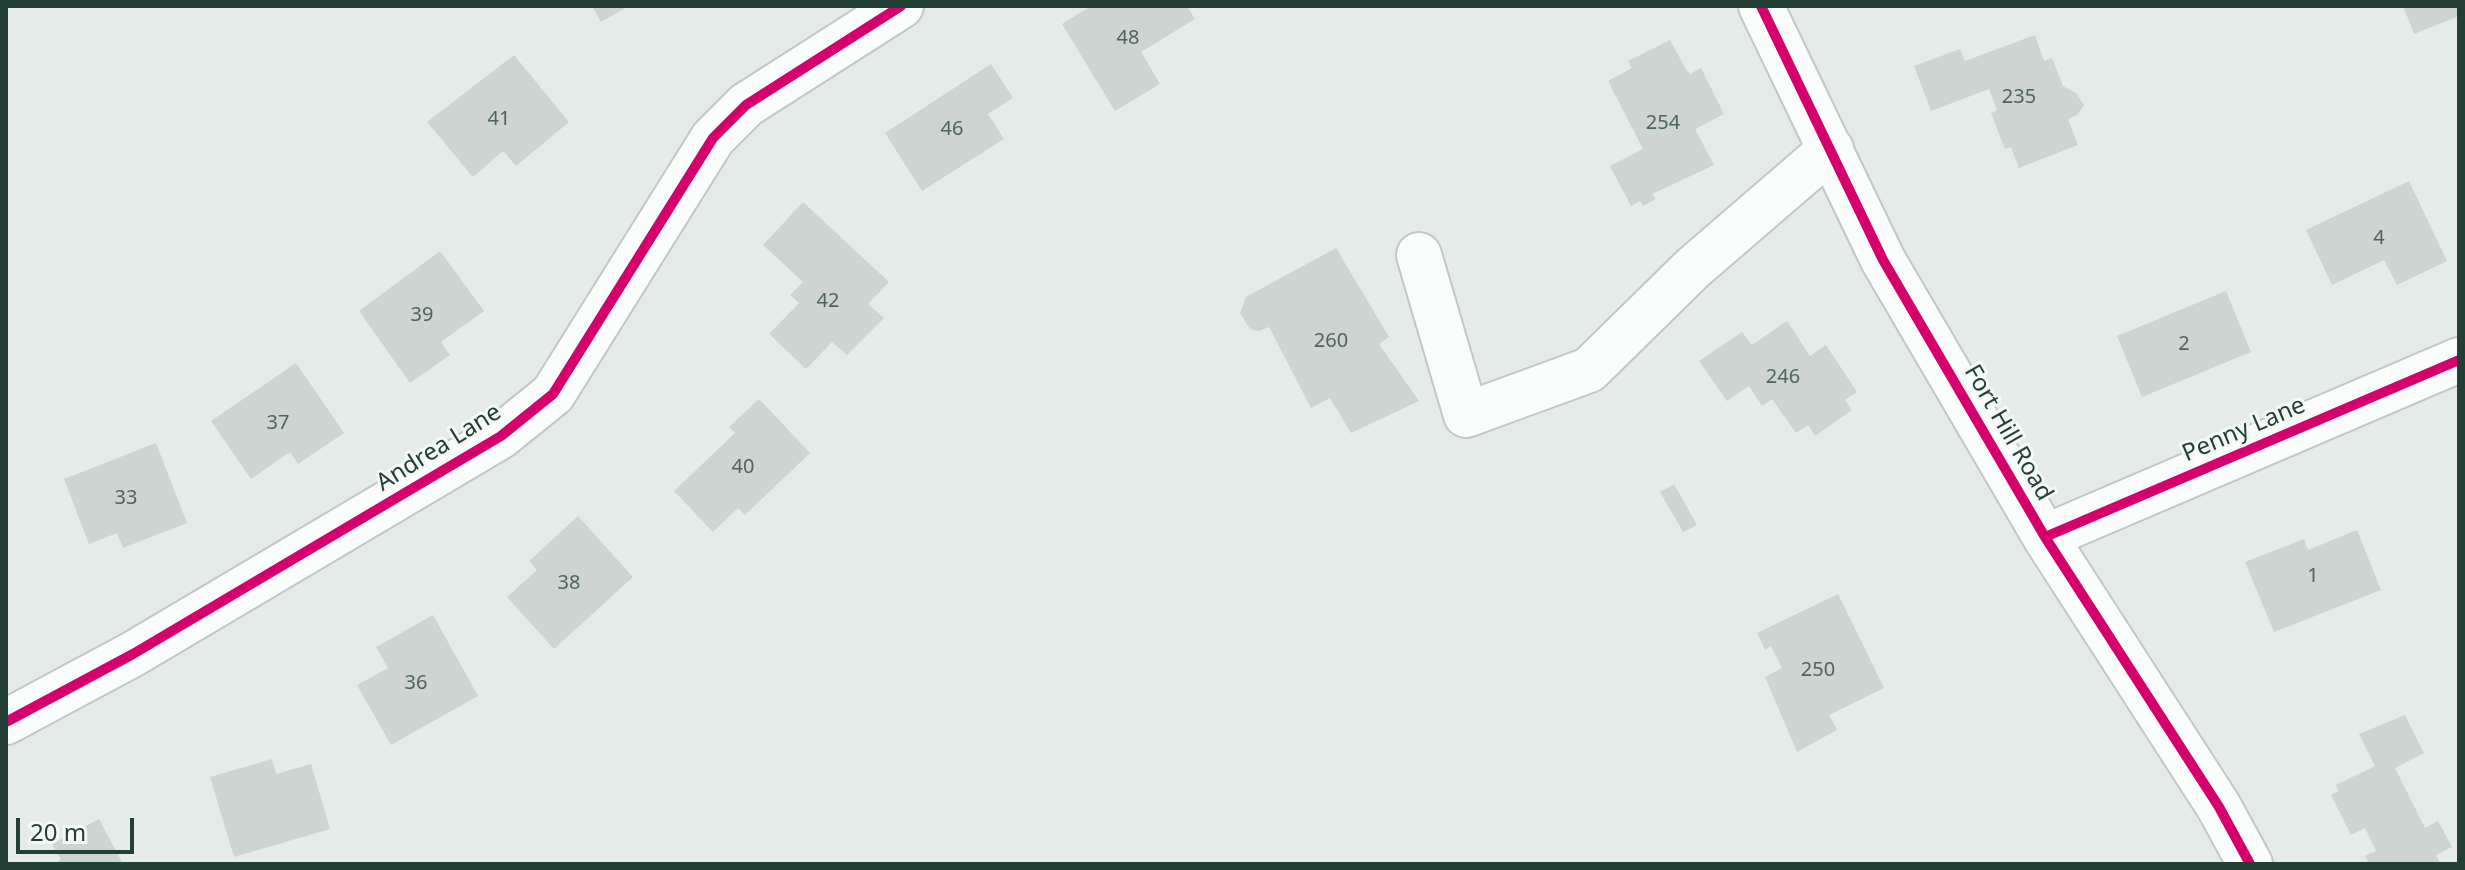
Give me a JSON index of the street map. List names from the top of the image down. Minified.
{"streets":{"street":["Penny Lane","Fort Hill Road","Andrea Lane"]},"crossings":[["Penny Lane","Fort Hill Road"]],"house_numbers":["48","235","41","254","46","4","42","39","260","2","246","37","40","33","1","38","250","36"],"scale_bar":"20 m"}
